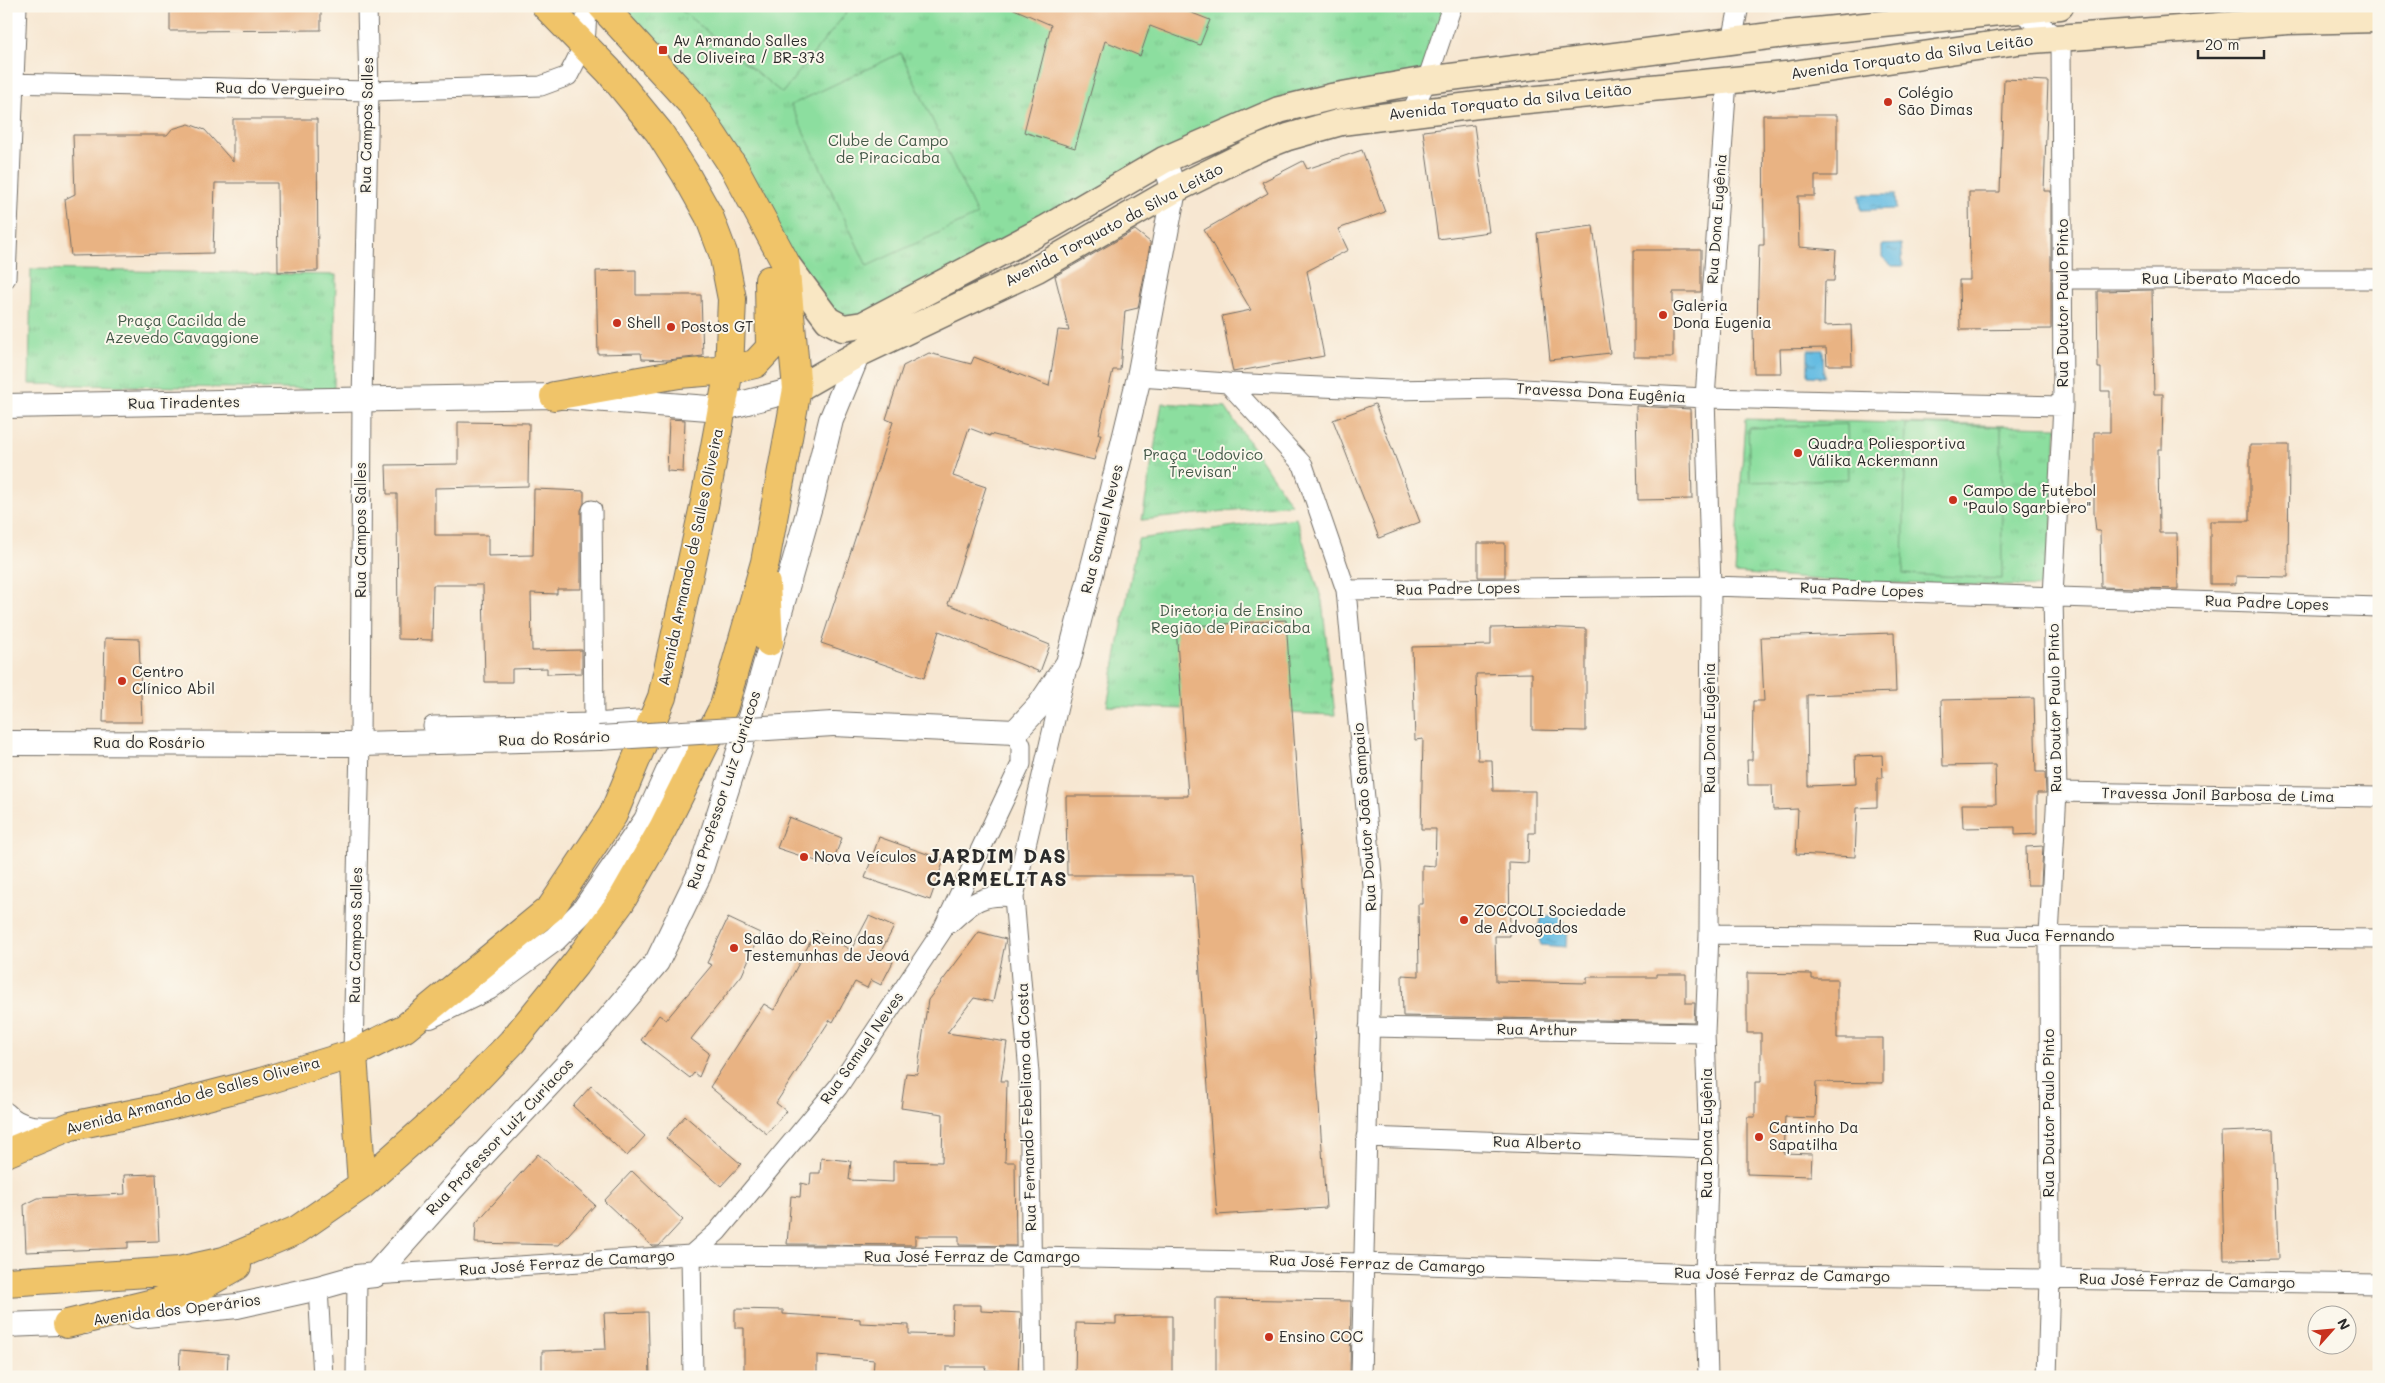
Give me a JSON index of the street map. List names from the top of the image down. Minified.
{"streets":{"main road":["Avenida Torquato da Silva Leitão","Avenida Armando de Salles Oliveira"],"street":["Rua do Vergueiro","Rua Campos Salles","Rua Dona Eugênia","Rua Liberato Macedo","Rua Doutor Paulo Pinto","Travessa Dona Eugênia","Rua Tiradentes","Rua Samuel Neves","Rua Padre Lopes","Rua do Rosário","Rua Professor Luiz Curiacos","Travessa Jonil Barbosa de Lima","Rua Doutor João Sampaio","Rua Juca Fernando","Rua Arthur","Rua Fernando Febeliano da Costa","Rua Alberto","Rua José Ferraz de Camargo","Avenida dos Operários"]},"crossings":[["Avenida Torquato da Silva Leitão","Rua Campos Salles"],["Avenida Torquato da Silva Leitão","Rua Dona Eugênia"],["Avenida Torquato da Silva Leitão","Rua Doutor Paulo Pinto"],["Avenida Torquato da Silva Leitão","Rua Tiradentes"],["Avenida Torquato da Silva Leitão","Rua Samuel Neves"],["Avenida Torquato da Silva Leitão","Avenida Armando de Salles Oliveira"],["Avenida Torquato da Silva Leitão","Rua Professor Luiz Curiacos"],["Rua do Vergueiro","Rua Campos Salles"],["Rua Campos Salles","Rua Tiradentes"],["Rua Campos Salles","Avenida Armando de Salles Oliveira"],["Rua Campos Salles","Rua do Rosário"],["Rua Dona Eugênia","Travessa Dona Eugênia"],["Rua Dona Eugênia","Rua Padre Lopes"],["Rua Dona Eugênia","Rua Juca Fernando"],["Rua Dona Eugênia","Rua Arthur"],["Rua Dona Eugênia","Rua Alberto"],["Rua Dona Eugênia","Rua José Ferraz de Camargo"],["Rua Liberato Macedo","Rua Doutor Paulo Pinto"],["Rua Doutor Paulo Pinto","Travessa Dona Eugênia"],["Rua Doutor Paulo Pinto","Rua Padre Lopes"],["Rua Doutor Paulo Pinto","Travessa Jonil Barbosa de Lima"],["Rua Doutor Paulo Pinto","Rua Juca Fernando"],["Rua Doutor Paulo Pinto","Rua José Ferraz de Camargo"],["Travessa Dona Eugênia","Rua Samuel Neves"],["Travessa Dona Eugênia","Rua Doutor João Sampaio"],["Rua Samuel Neves","Rua do Rosário"],["Rua Samuel Neves","Rua Fernando Febeliano da Costa"],["Rua Samuel Neves","Rua José Ferraz de Camargo"],["Rua Padre Lopes","Rua Doutor João Sampaio"],["Rua Professor Luiz Curiacos","Rua José Ferraz de Camargo"],["Rua Professor Luiz Curiacos","Avenida dos Operários"],["Rua Doutor João Sampaio","Rua Arthur"],["Rua Doutor João Sampaio","Rua Alberto"],["Rua Doutor João Sampaio","Rua José Ferraz de Camargo"],["Rua Fernando Febeliano da Costa","Rua José Ferraz de Camargo"],["Rua José Ferraz de Camargo","Avenida dos Operários"]],"districts":["JARDIM DAS CARMELITAS"],"parks":["Clube de Campo de Piracicaba","Praça Cacilda de Azevedo Cavaggione","Praça \"Lodovico Trevisan\"","Diretoria de Ensino Região de Piracicaba"],"places":{"transit":["Av Armando Salles de Oliveira / BR-373"],"other":["Colégio São Dimas","Galeria Dona Eugenia","Shell","Postos GT","Quadra Poliesportiva Válika Ackermann","Campo de Futebol \"Paulo Sgarbiero\"","Centro Clínico Abil","Nova Veículos","ZOCCOLI Sociedade de Advogados","Salão do Reino das Testemunhas de Jeová","Cantinho Da Sapatilha","Ensino COC"]},"scale_bar":"20 m","north":"top right"}
